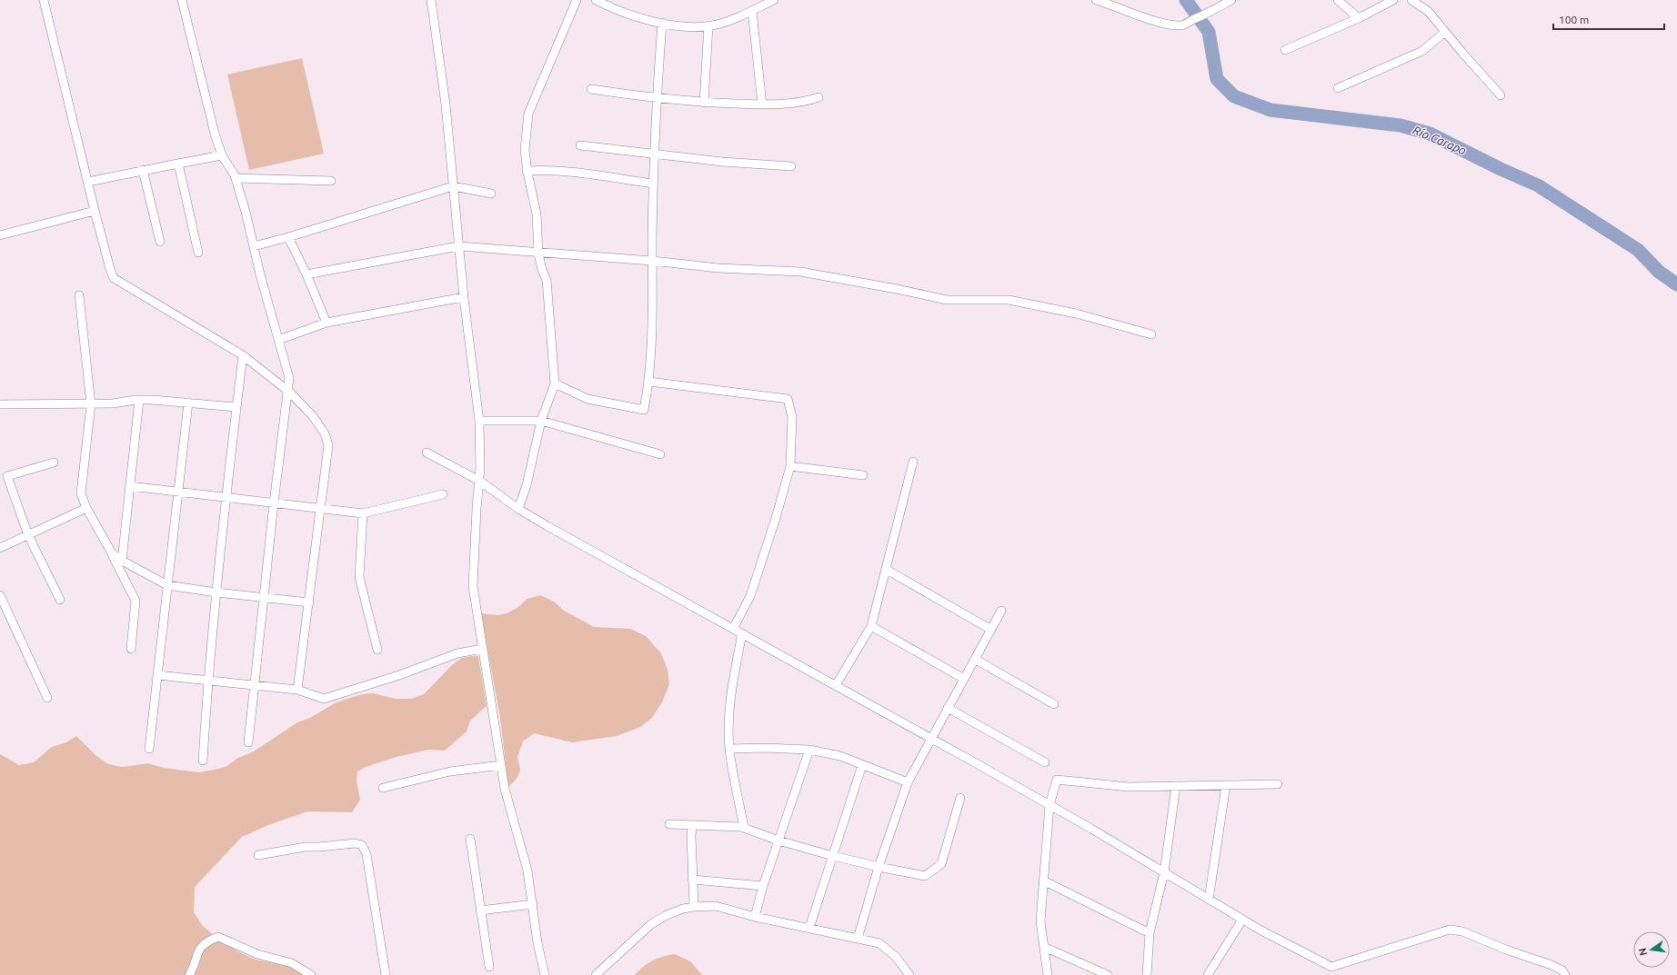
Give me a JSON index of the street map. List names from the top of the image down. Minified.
{"water":["Río Carapo"],"scale_bar":"100 m","north":"left"}
